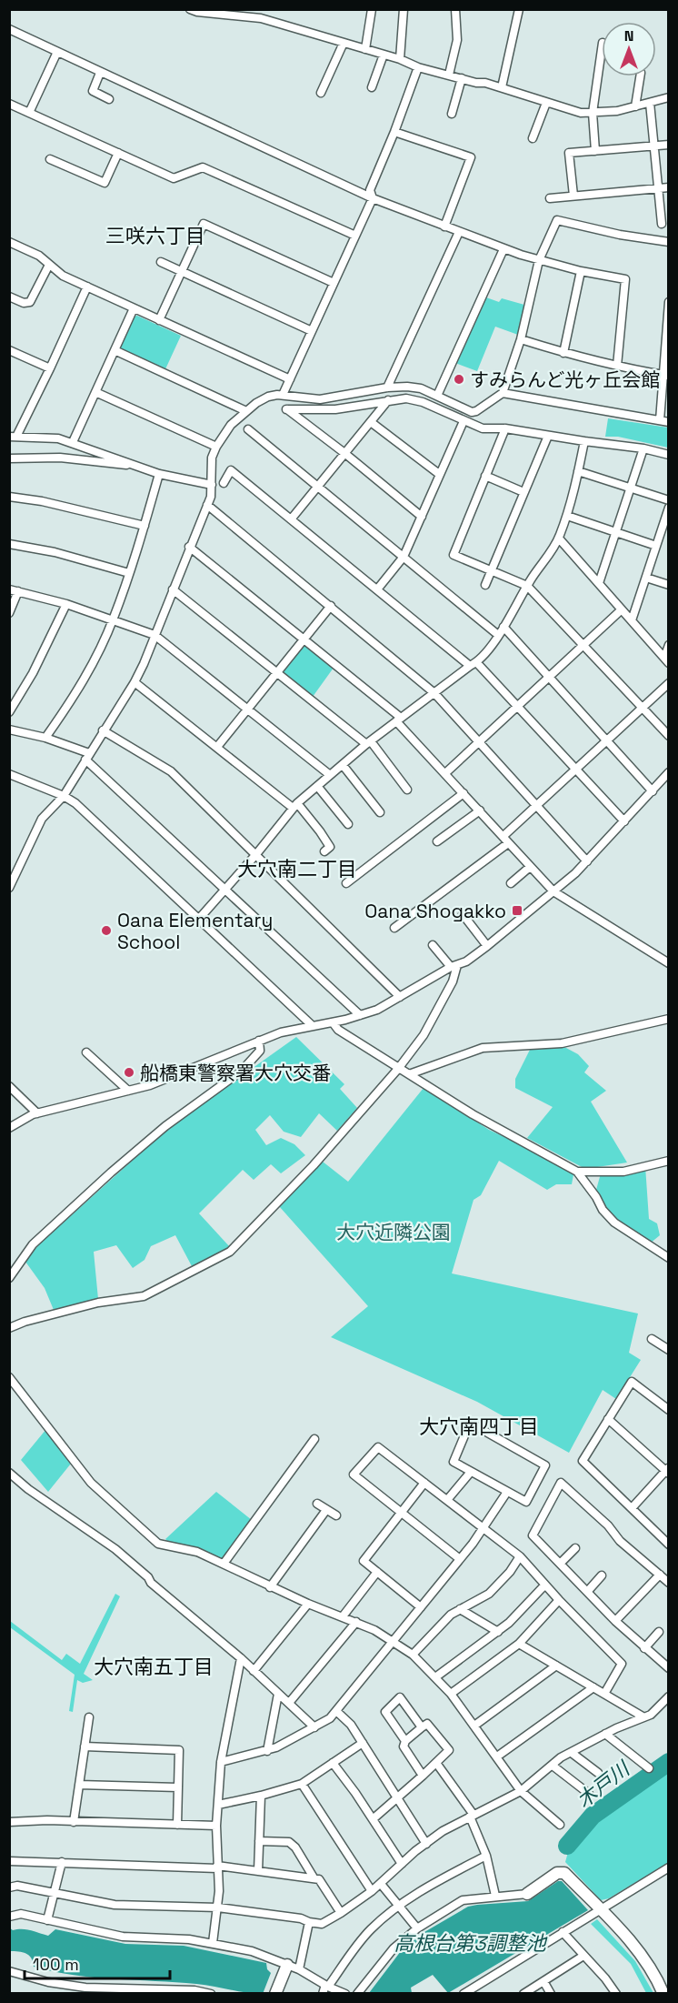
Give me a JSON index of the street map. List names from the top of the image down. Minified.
{"districts":["三咲六丁目","大穴南二丁目","大穴南四丁目","大穴南五丁目"],"water":["木戸川","高根台第3調整池"],"parks":["大穴近隣公園"],"places":{"other":["すみらんど光ヶ丘会館","Oana Elementary School","船橋東警察署大穴交番"],"transit":["Oana Shogakko"]},"scale_bar":"100 m","north":"top"}
